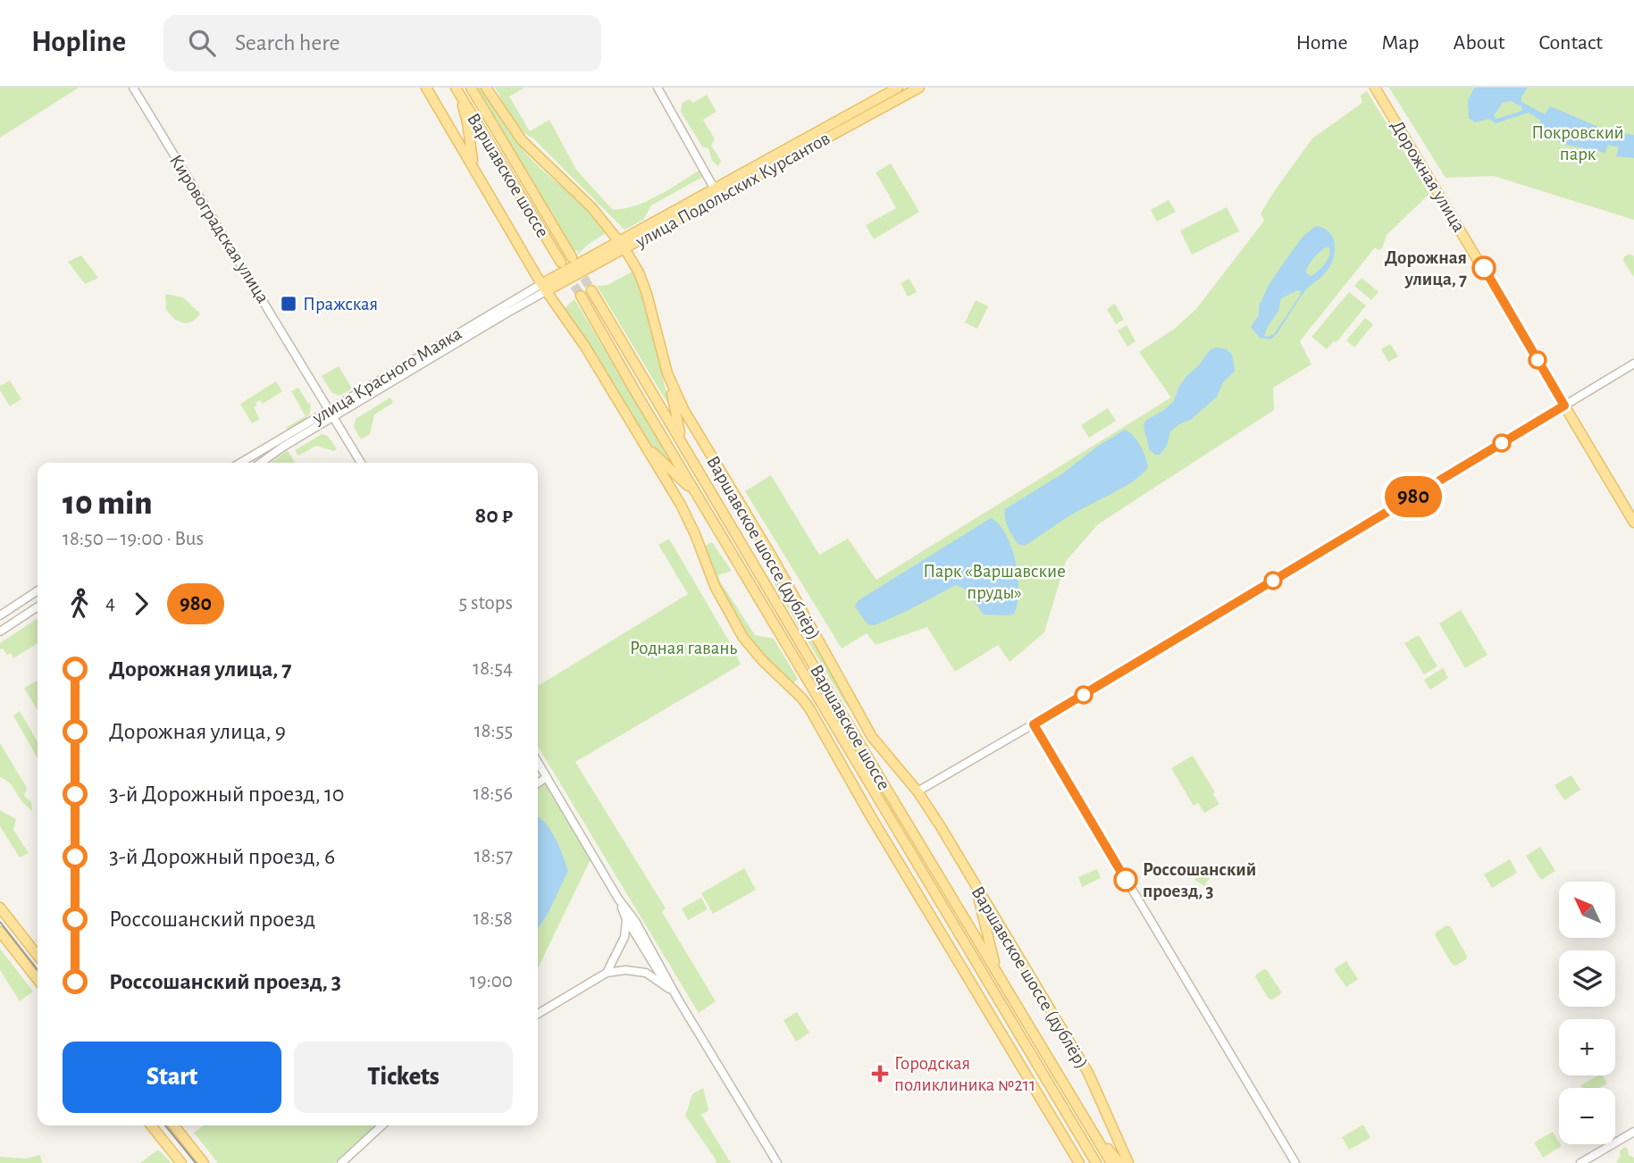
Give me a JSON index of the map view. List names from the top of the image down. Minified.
{"streets":{"main road":["Варшавское шоссе","Дорожная улица","улица Подольских Курсантов","Варшавское шоссе (дублёр)"],"street":["Кировоградская улица","улица Красного Маяка"]},"crossings":[["Варшавское шоссе","улица Подольских Курсантов"],["Варшавское шоссе","Варшавское шоссе (дублёр)"],["улица Подольских Курсантов","улица Красного Маяка"],["улица Подольских Курсантов","Варшавское шоссе (дублёр)"],["Кировоградская улица","улица Красного Маяка"]],"parks":["Покровский парк","Парк «Варшавские пруды»","Родная гавань"],"places":{"other":["Дорожная улица, 7","Россошанский проезд, 3"],"transit":["Пражская"],"health":["Городская поликлиника №211"]},"lines":["bus line 980"],"north":"top left","page":{"header":"Hopline","search":"Search here","nav":["Home","Map","About","Contact"],"on_map":"980","heading":["10 min","18:50 – 19:00 · Bus","80 ₽"],"legs":["4","980","5 stops"],"list":[{"name":"Дорожная улица, 7","value":"18:54"},{"name":"Дорожная улица, 9","value":"18:55"},{"name":"3-й Дорожный проезд, 10","value":"18:56"},{"name":"3-й Дорожный проезд, 6","value":"18:57"},{"name":"Россошанский проезд","value":"18:58"},{"name":"Россошанский проезд, 3","value":"19:00"}],"map_buttons":["+","−"],"buttons":["Start","Tickets"]}}
